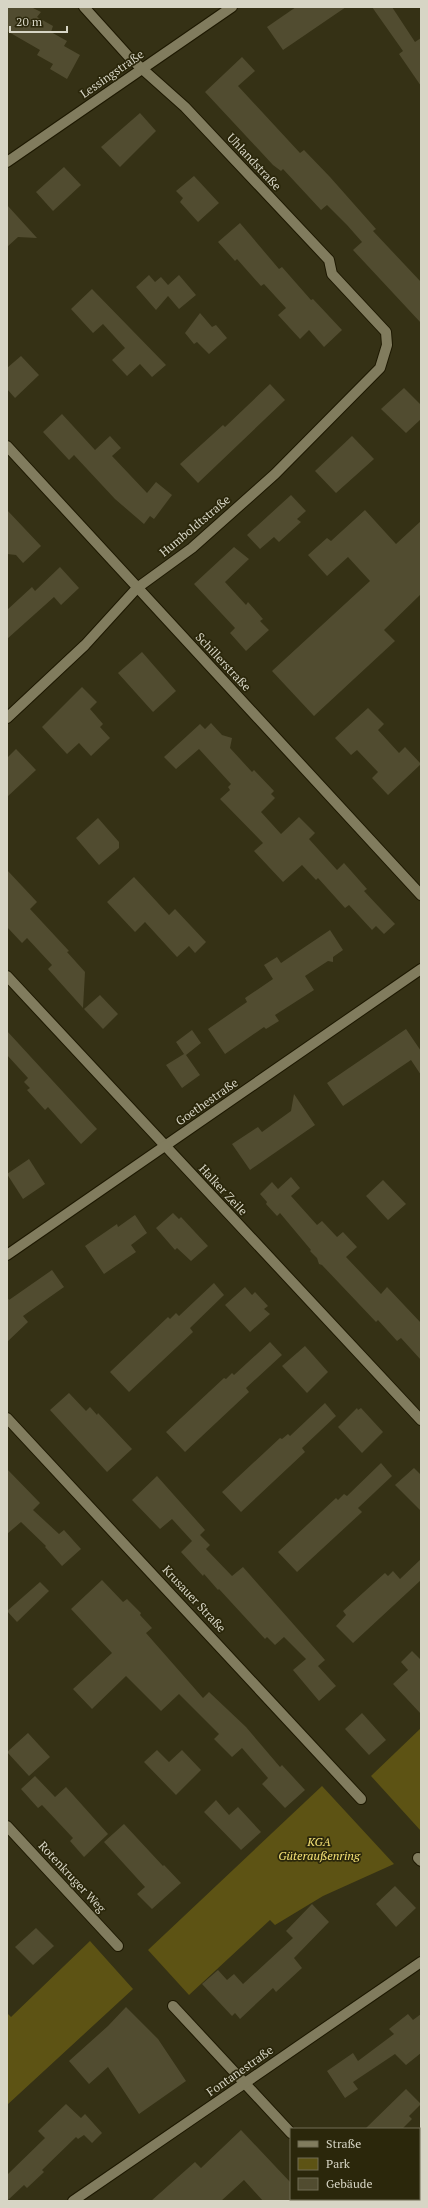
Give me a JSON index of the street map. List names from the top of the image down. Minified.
{"streets":{"street":["Lessingstraße","Uhlandstraße","Humboldtstraße","Schillerstraße","Goethestraße","Halker Zeile","Krusauer Straße","Rotenkruger Weg","Fontanestraße"]},"crossings":[["Lessingstraße","Uhlandstraße"],["Uhlandstraße","Humboldtstraße"],["Humboldtstraße","Schillerstraße"],["Goethestraße","Halker Zeile"]],"parks":["KGA Güteraußenring"],"legend":["Straße","Park","Gebäude"],"scale_bar":"20 m"}
